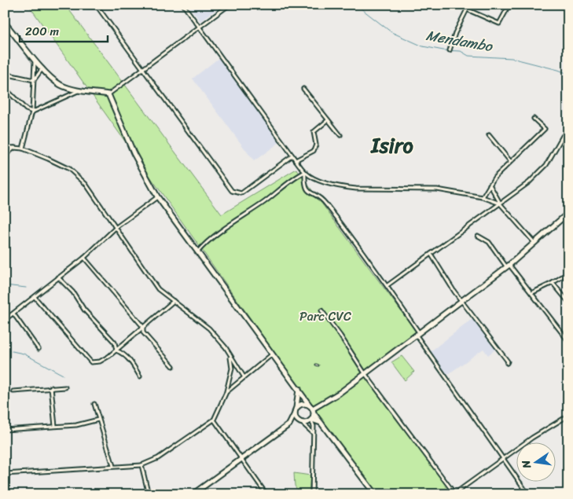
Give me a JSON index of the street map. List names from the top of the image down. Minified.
{"districts":["Isiro"],"water":["Mendambo"],"parks":["Parc CVC"],"scale_bar":"200 m","north":"left"}
